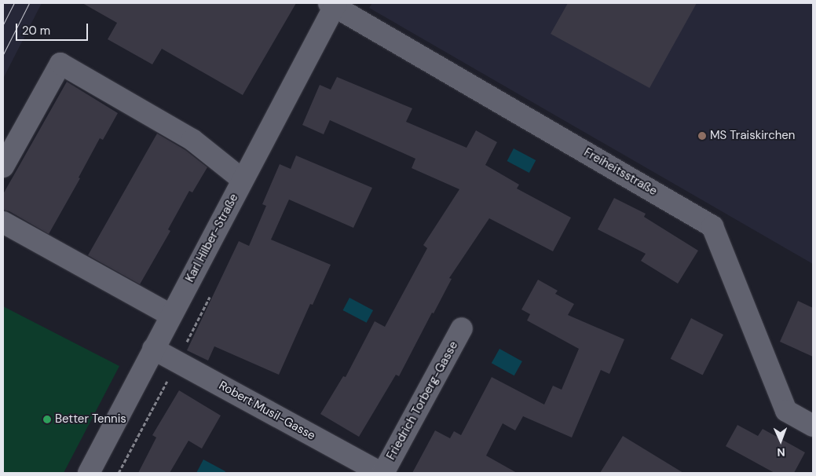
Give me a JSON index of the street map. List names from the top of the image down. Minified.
{"streets":{"street":["Freiheitsstraße","Karl Hilber-Straße","Friedrich Torberg-Gasse","Robert Musil-Gasse"]},"crossings":[["Freiheitsstraße","Karl Hilber-Straße"],["Karl Hilber-Straße","Robert Musil-Gasse"],["Friedrich Torberg-Gasse","Robert Musil-Gasse"]],"places":["MS Traiskirchen","Better Tennis"],"scale_bar":"20 m","north":"bottom"}
